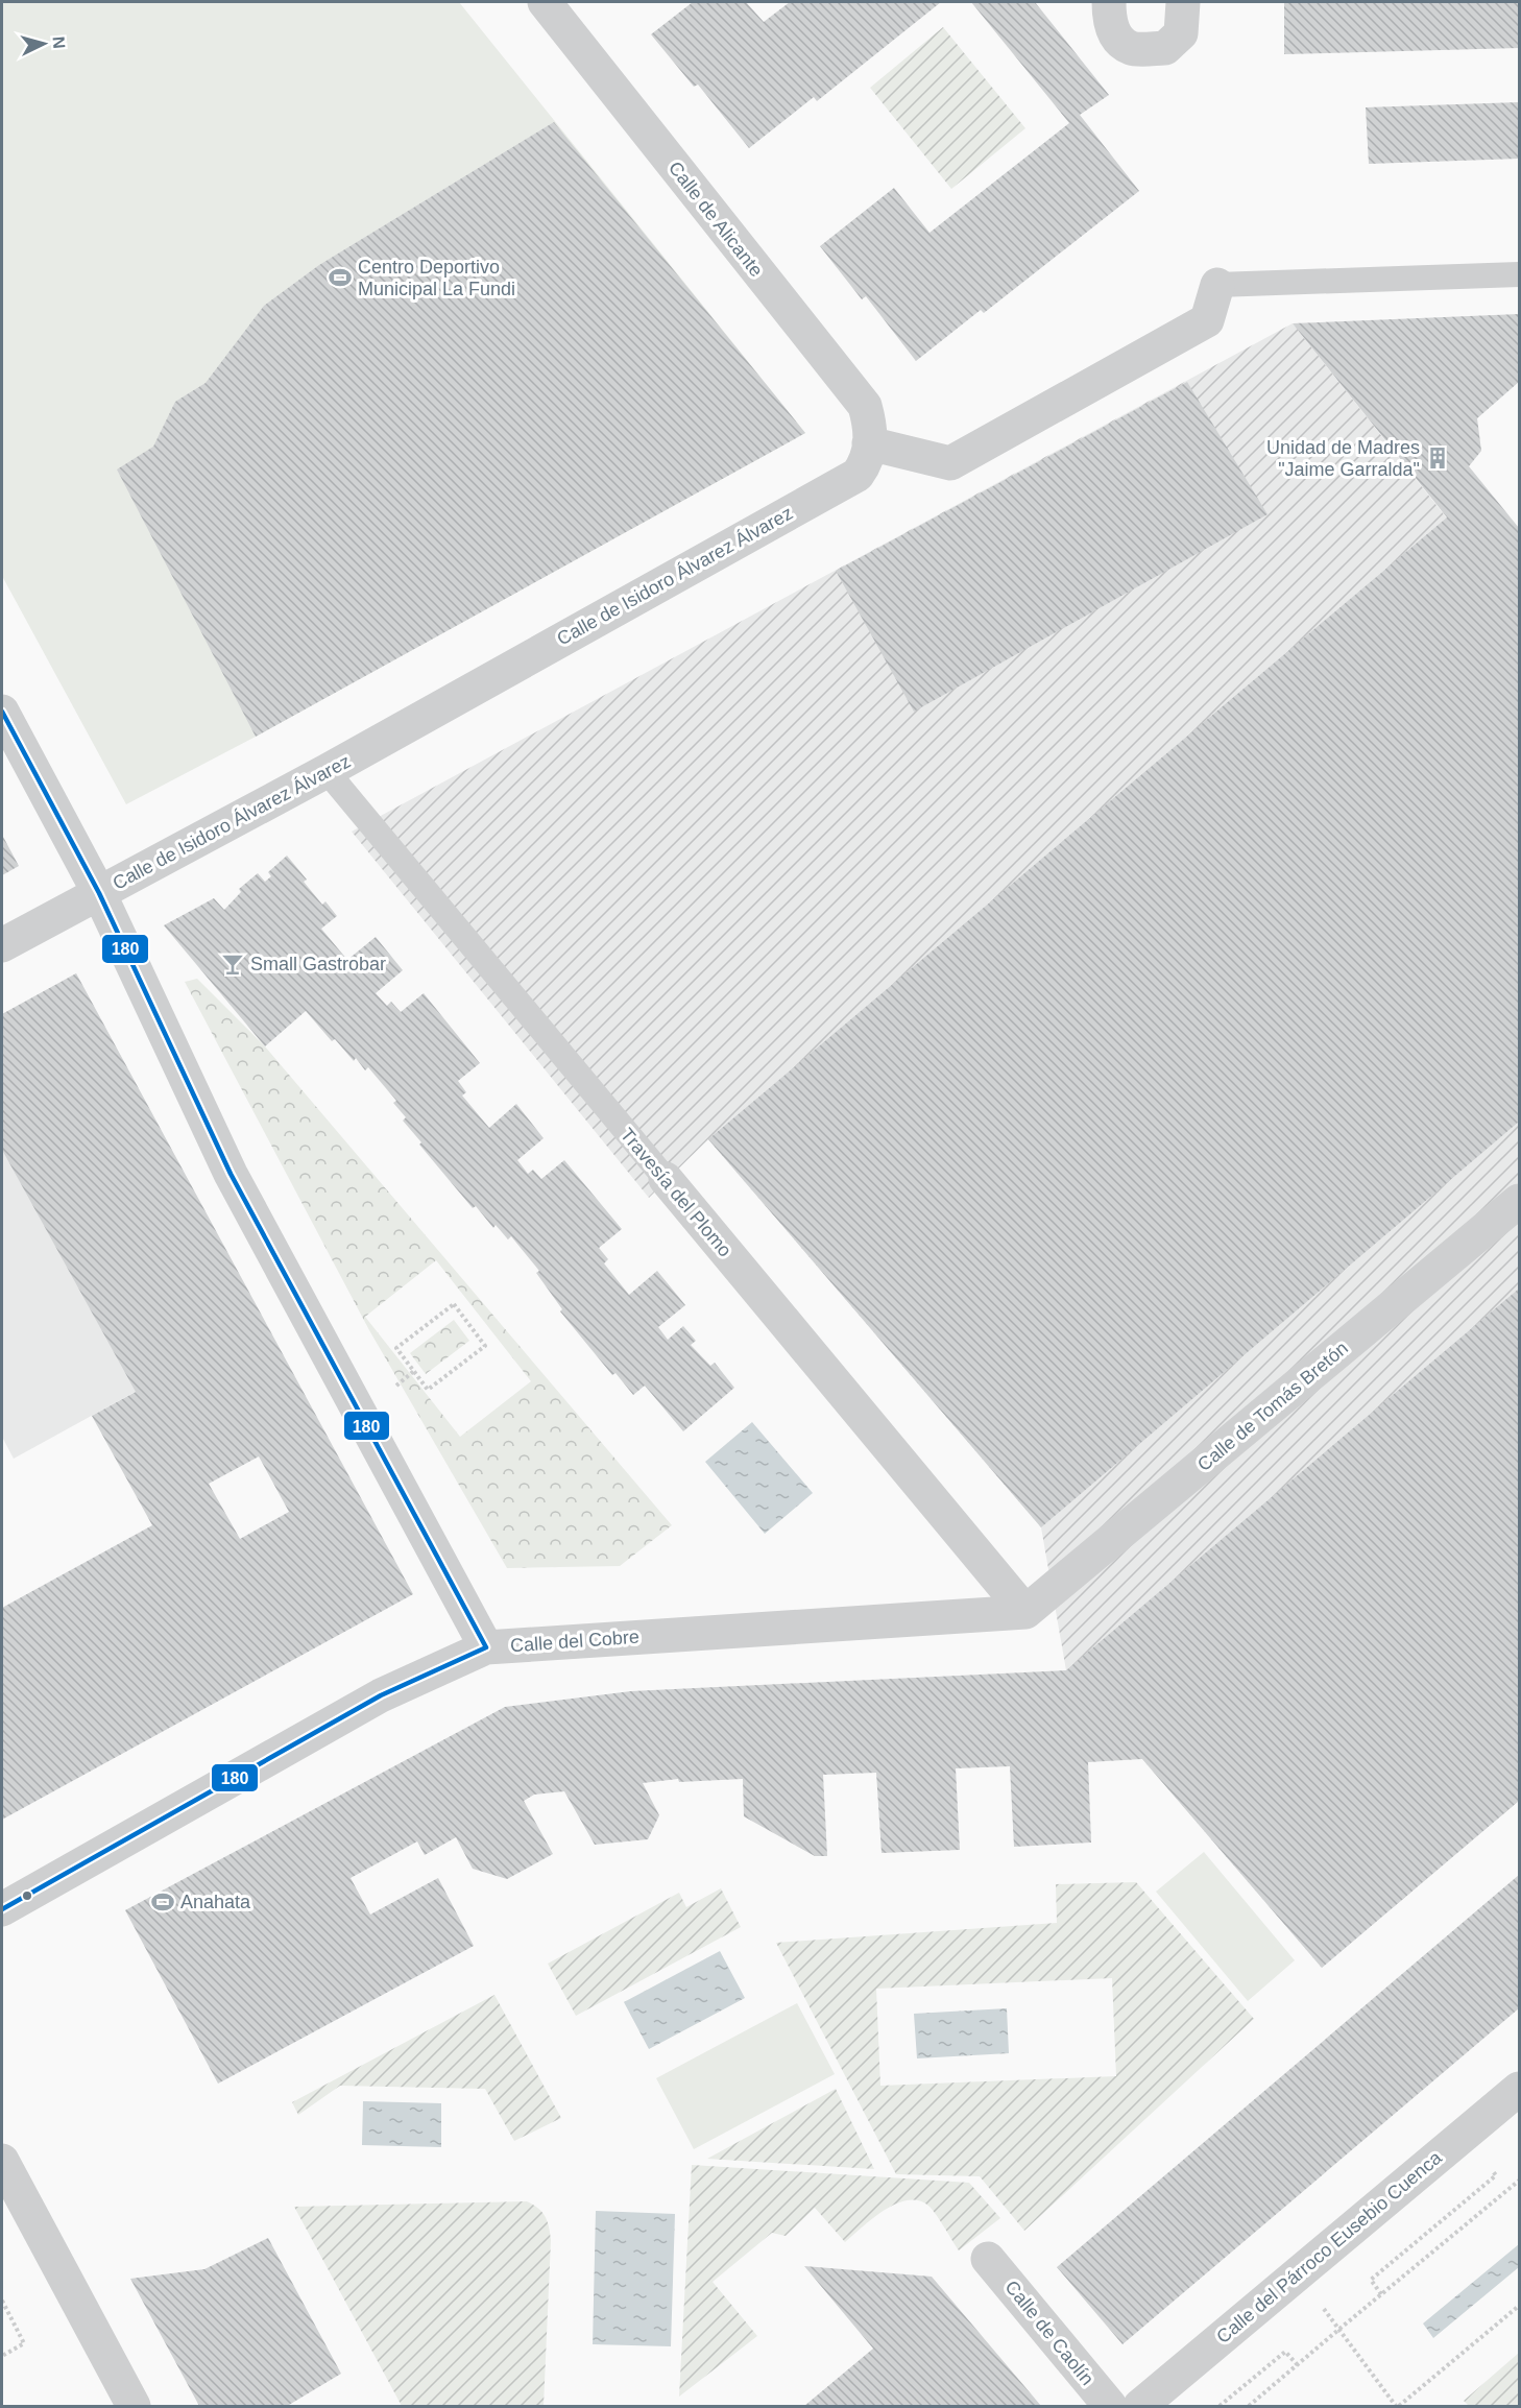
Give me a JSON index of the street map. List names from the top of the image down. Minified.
{"streets":{"street":["Calle de Alicante","Calle de Isidoro Álvarez Álvarez","Travesía del Plomo","Calle de Tomás Bretón","Calle del Cobre","Calle del Párroco Eusebio Cuenca","Calle de Caolín"]},"crossings":[["Calle de Alicante","Calle de Isidoro Álvarez Álvarez"],["Calle de Isidoro Álvarez Álvarez","Travesía del Plomo"],["Travesía del Plomo","Calle de Tomás Bretón"],["Travesía del Plomo","Calle del Cobre"],["Calle de Tomás Bretón","Calle del Cobre"]],"places":{"sports":["Centro Deportivo Municipal La Fundi","Anahata"],"building":["Unidad de Madres \"Jaime Garralda\""],"bar":["Small Gastrobar"]},"lines":["transit line 180"],"north":"right"}
